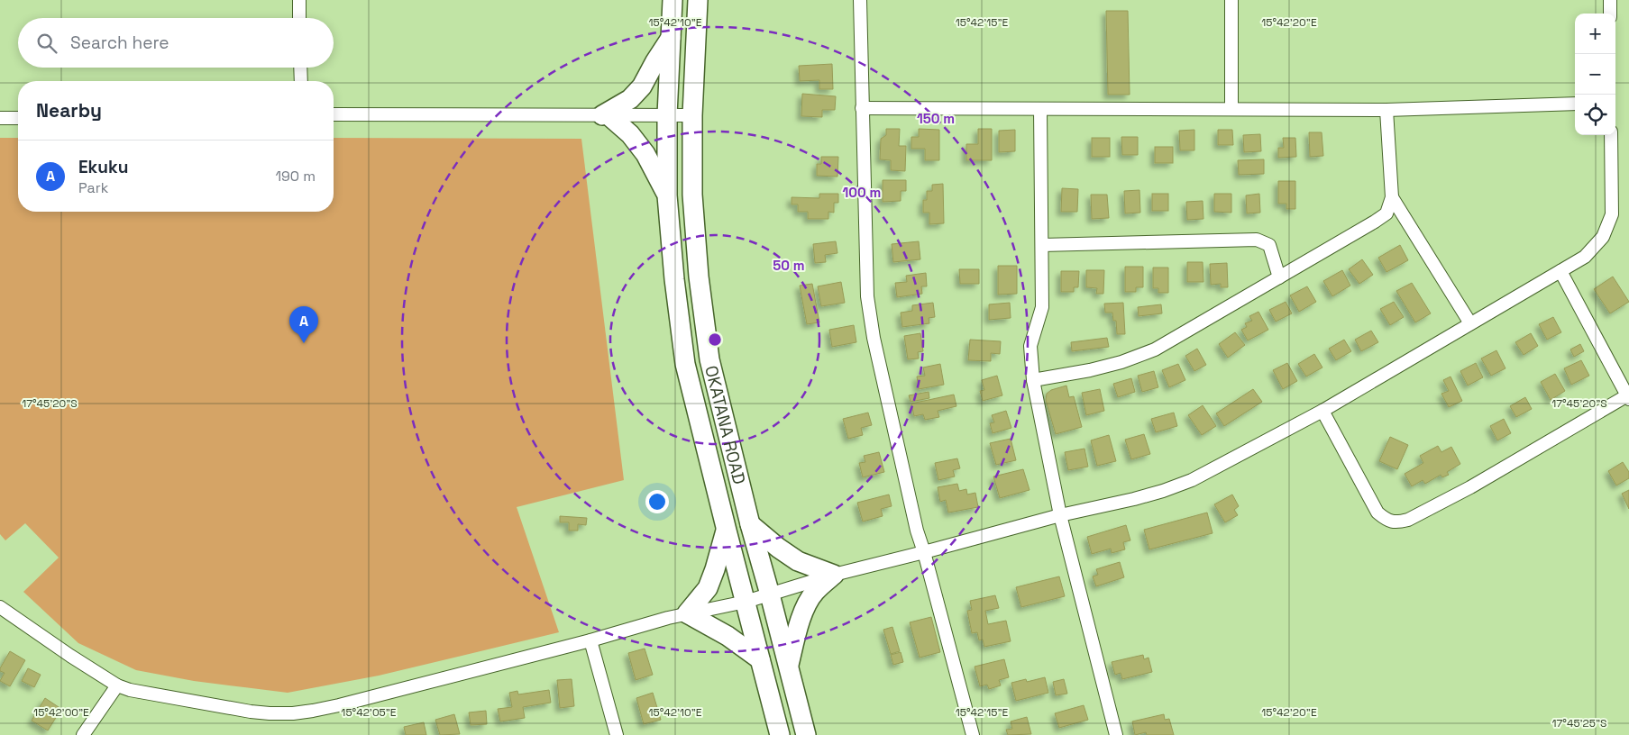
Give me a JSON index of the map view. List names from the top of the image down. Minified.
{"streets":{"main road":["OKATANA ROAD"]},"page":{"map_buttons":["+","−"],"search":"Search here","heading":"Nearby","list":[{"mark":"A","name":"Ekuku","note":"Park","value":"190 m"}],"pins":"A"},"coordinates":["15°42'10\"E","15°42'15\"E","15°42'20\"E","17°45'20\"S","15°42'00\"E","15°42'05\"E","17°45'25\"S"],"rings":["150 m","100 m","50 m"]}
